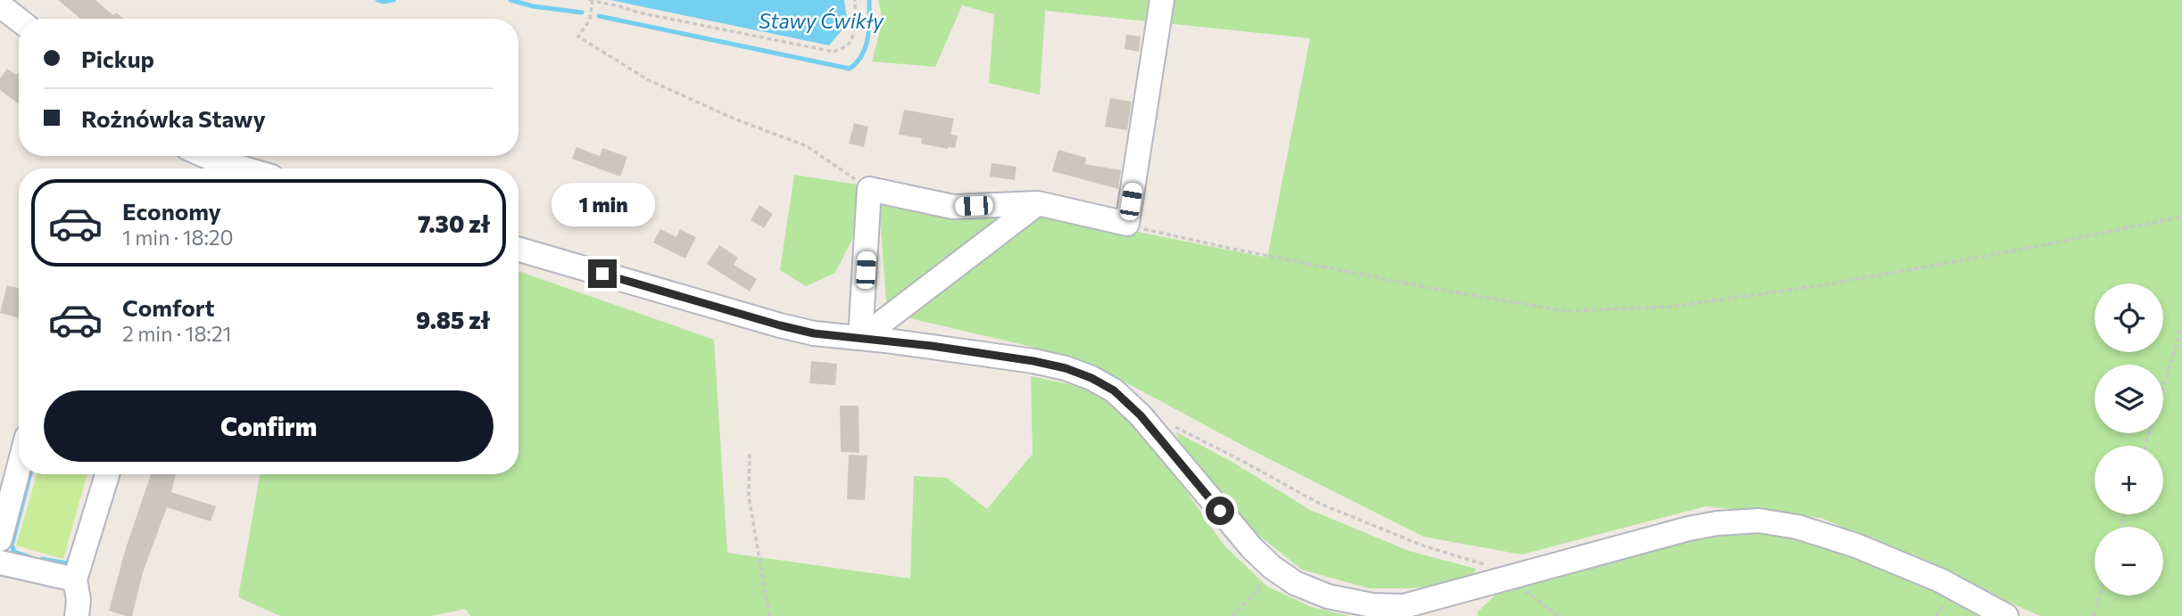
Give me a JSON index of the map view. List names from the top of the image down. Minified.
{"water":["Stawy Ćwikły"],"page":{"banner":["Pickup","Rożnówka Stawy"],"list":[{"name":"Economy","note":"1 min · 18:20","value":"7.30 zł"},{"name":"Comfort","note":"2 min · 18:21","value":"9.85 zł"}],"bubble":"1 min","map_buttons":["+","−"],"buttons":"Confirm"}}
